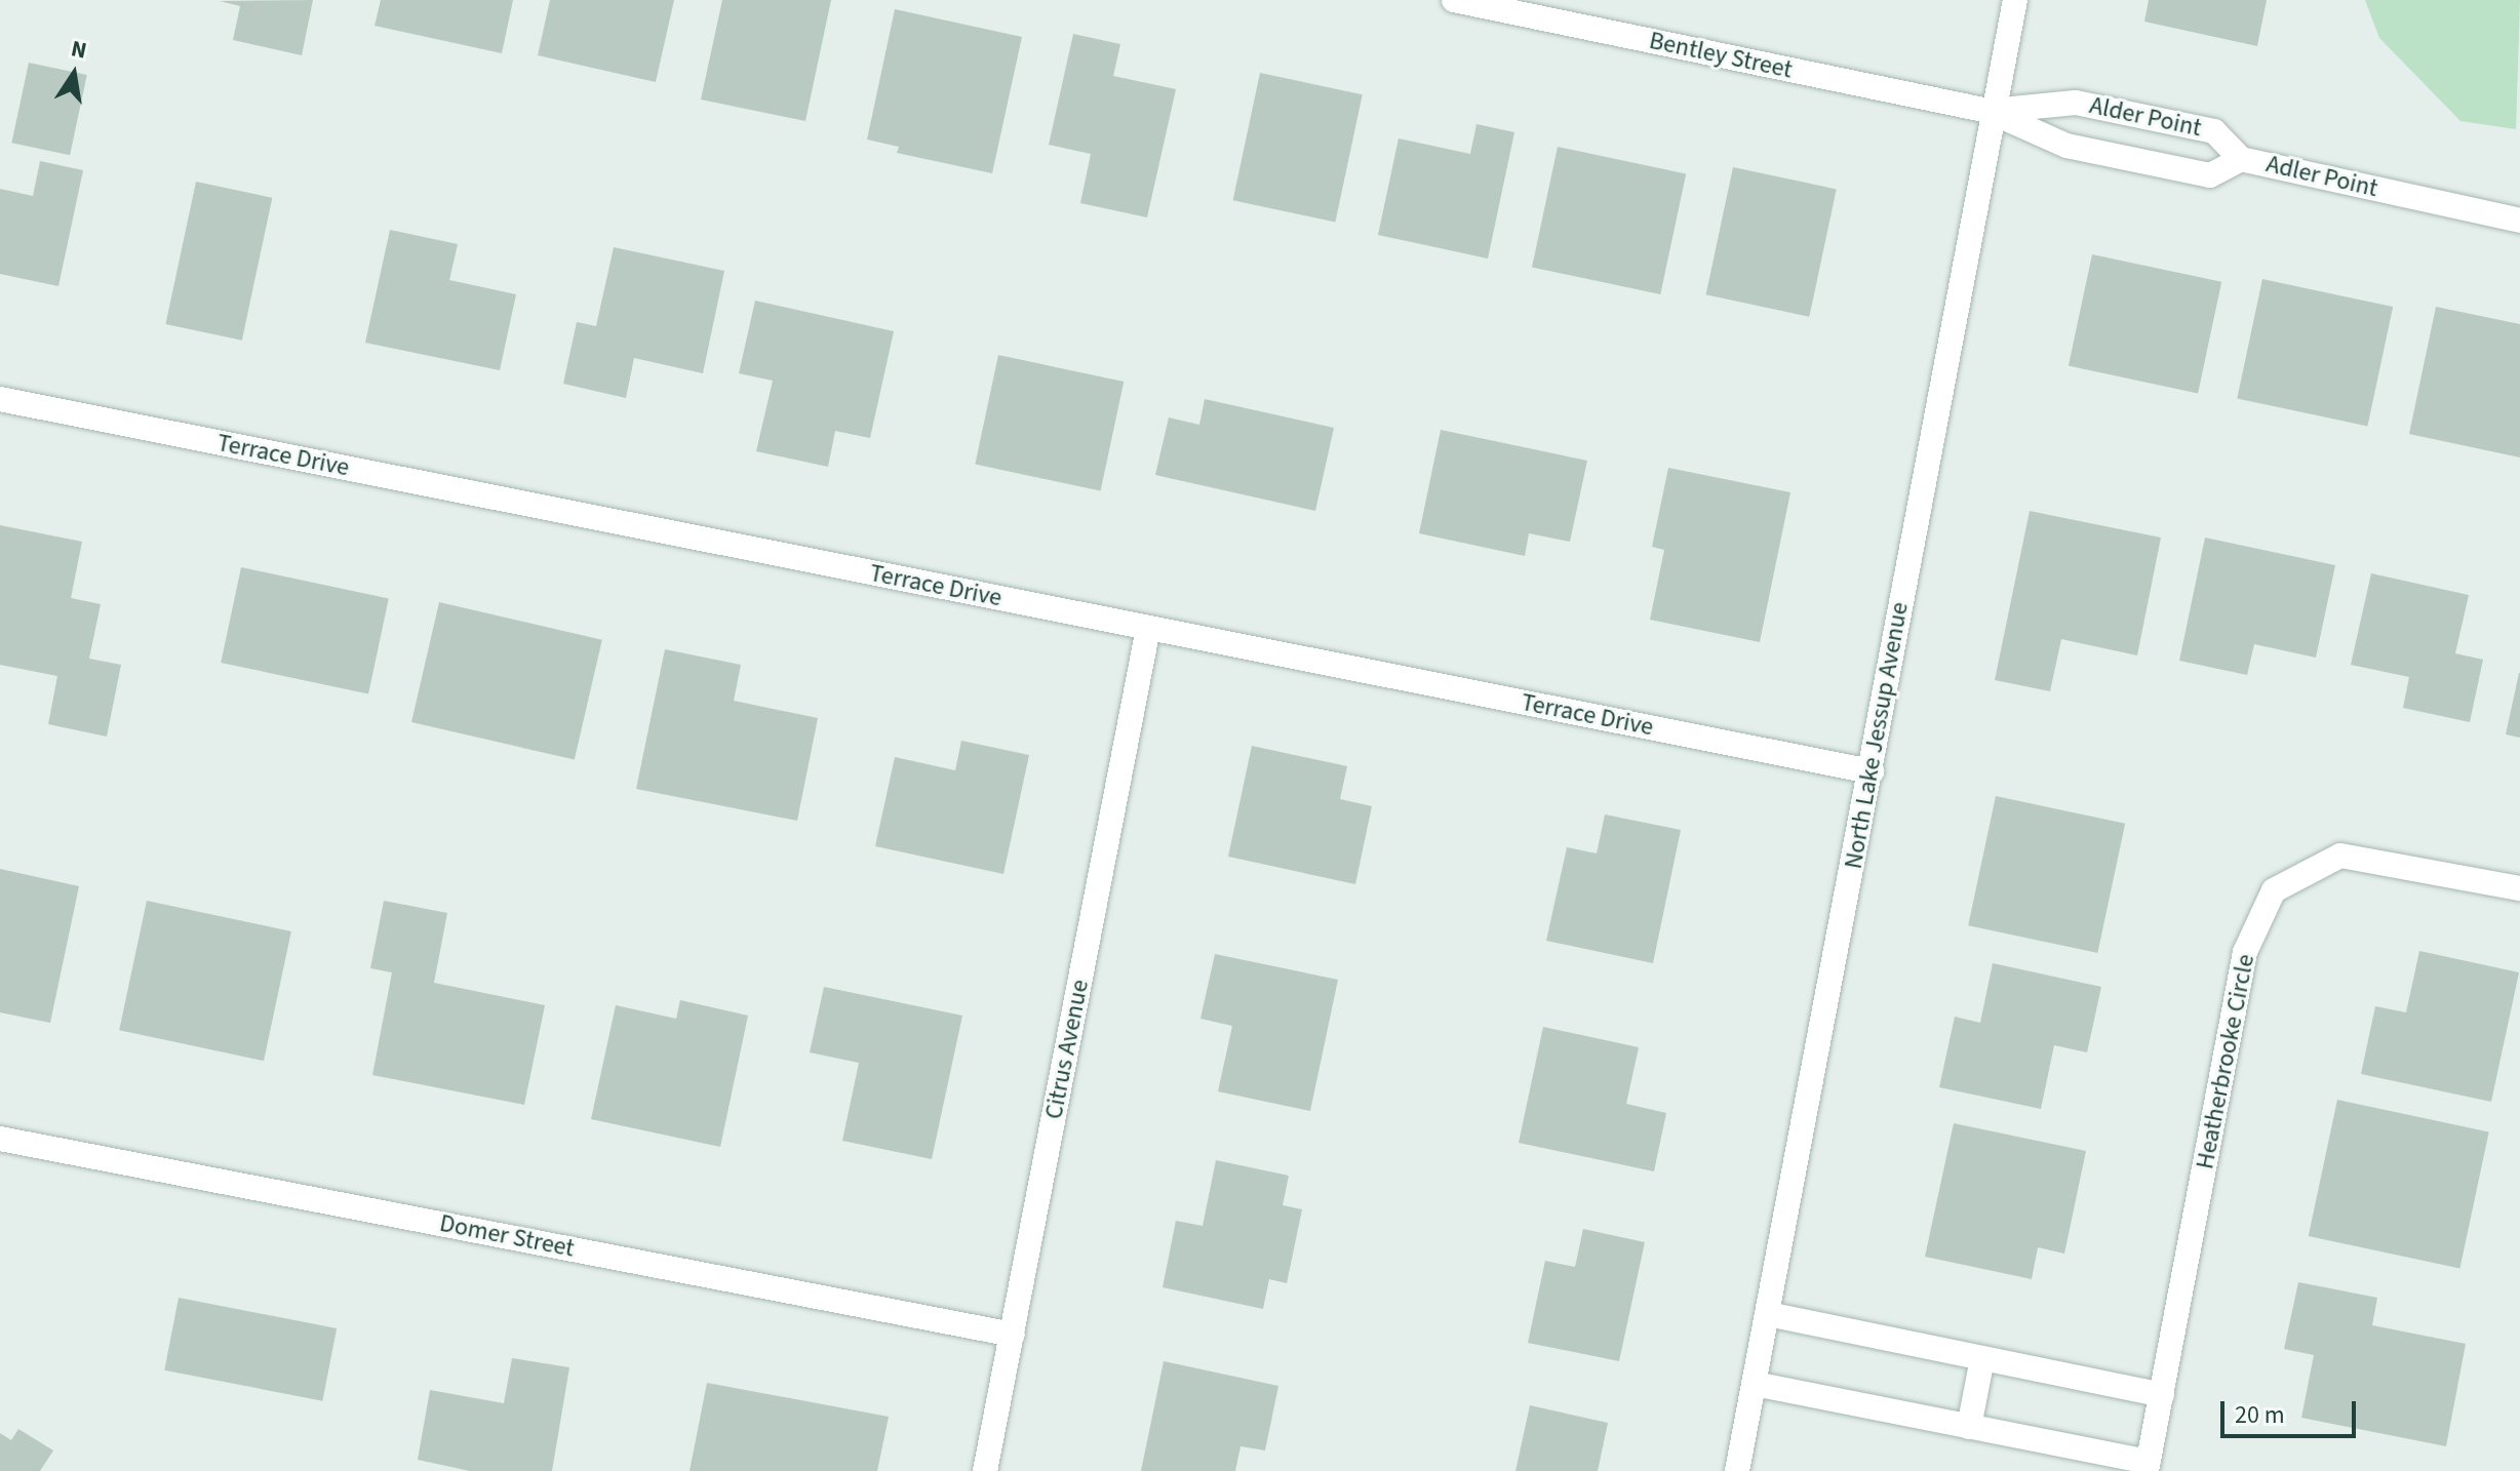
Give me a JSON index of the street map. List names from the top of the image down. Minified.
{"streets":{"street":["Bentley Street","Alder Point","Adler Point","Terrace Drive","North Lake Jessup Avenue","Citrus Avenue","Heatherbrooke Circle","Domer Street"]},"crossings":[["Bentley Street","Alder Point"],["Bentley Street","Adler Point"],["Bentley Street","North Lake Jessup Avenue"],["Alder Point","Adler Point"],["Alder Point","North Lake Jessup Avenue"],["Adler Point","North Lake Jessup Avenue"],["Terrace Drive","North Lake Jessup Avenue"],["Terrace Drive","Citrus Avenue"],["North Lake Jessup Avenue","Heatherbrooke Circle"],["Citrus Avenue","Domer Street"]],"scale_bar":"20 m","north":"top"}
